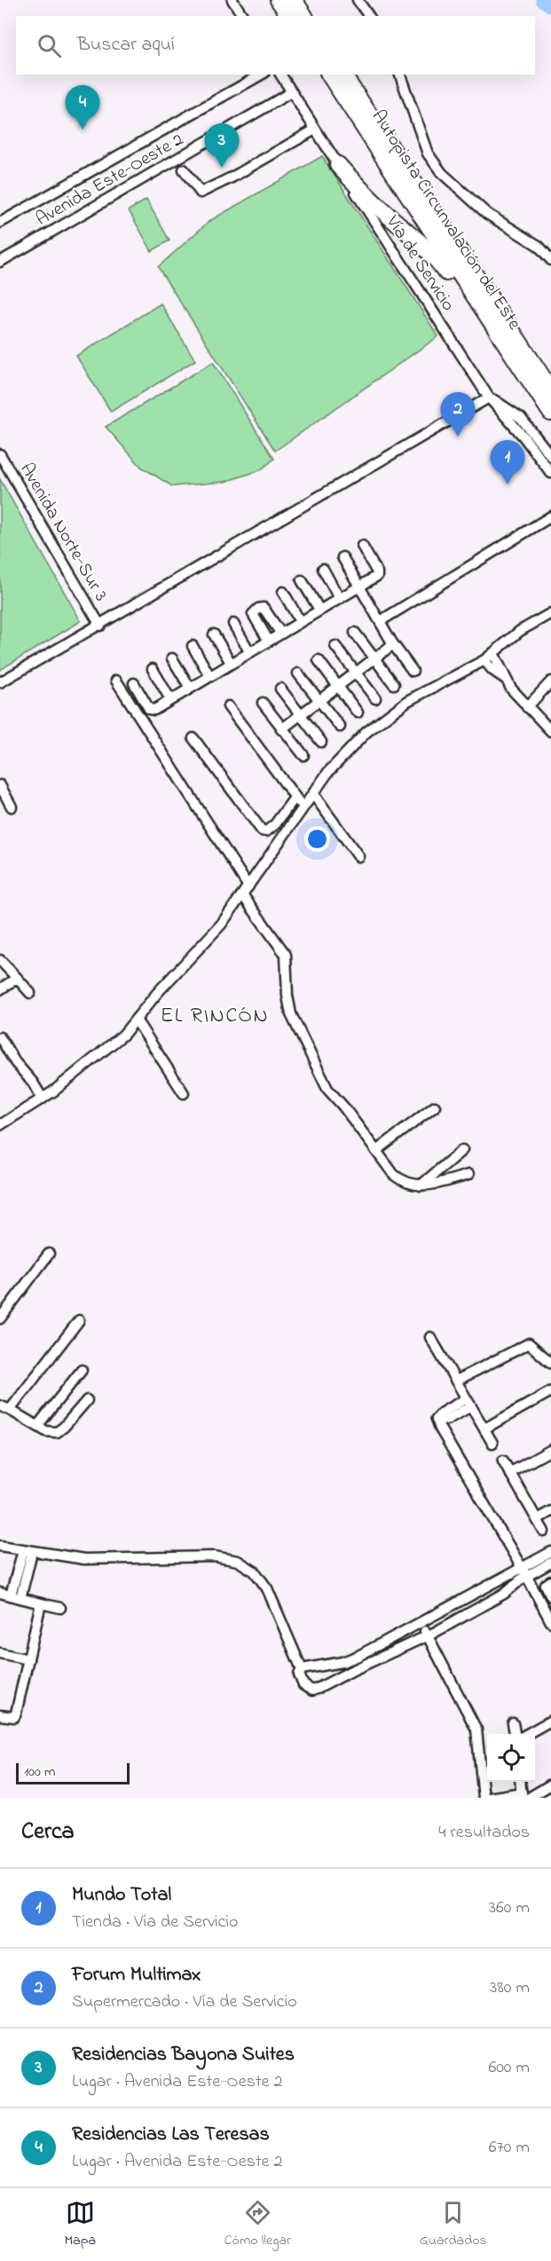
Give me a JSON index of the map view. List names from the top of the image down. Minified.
{"streets":{"highway":["Autopista Circunvalación del Este"],"street":["Avenida Este-Oeste 2","Vía de Servicio","Avenida Norte-Sur 3"]},"crossings":[["Avenida Este-Oeste 2","Vía de Servicio"]],"districts":["EL RINCÓN"],"scale_bar":"100 m","page":{"search":"Buscar aquí","pins":["4","3","2","1"],"scale":"100 m","heading":["Cerca","4 resultados"],"list":[{"mark":"1","name":"Mundo Total","note":"Tienda · Vía de Servicio","value":"360 m"},{"mark":"2","name":"Forum Multimax","note":"Supermercado · Vía de Servicio","value":"380 m"},{"mark":"3","name":"Residencias Bayona Suites","note":"Lugar · Avenida Este-Oeste 2","value":"600 m"},{"mark":"4","name":"Residencias Las Teresas","note":"Lugar · Avenida Este-Oeste 2","value":"670 m"}],"nav":["Mapa","Cómo llegar","Guardados"]}}
